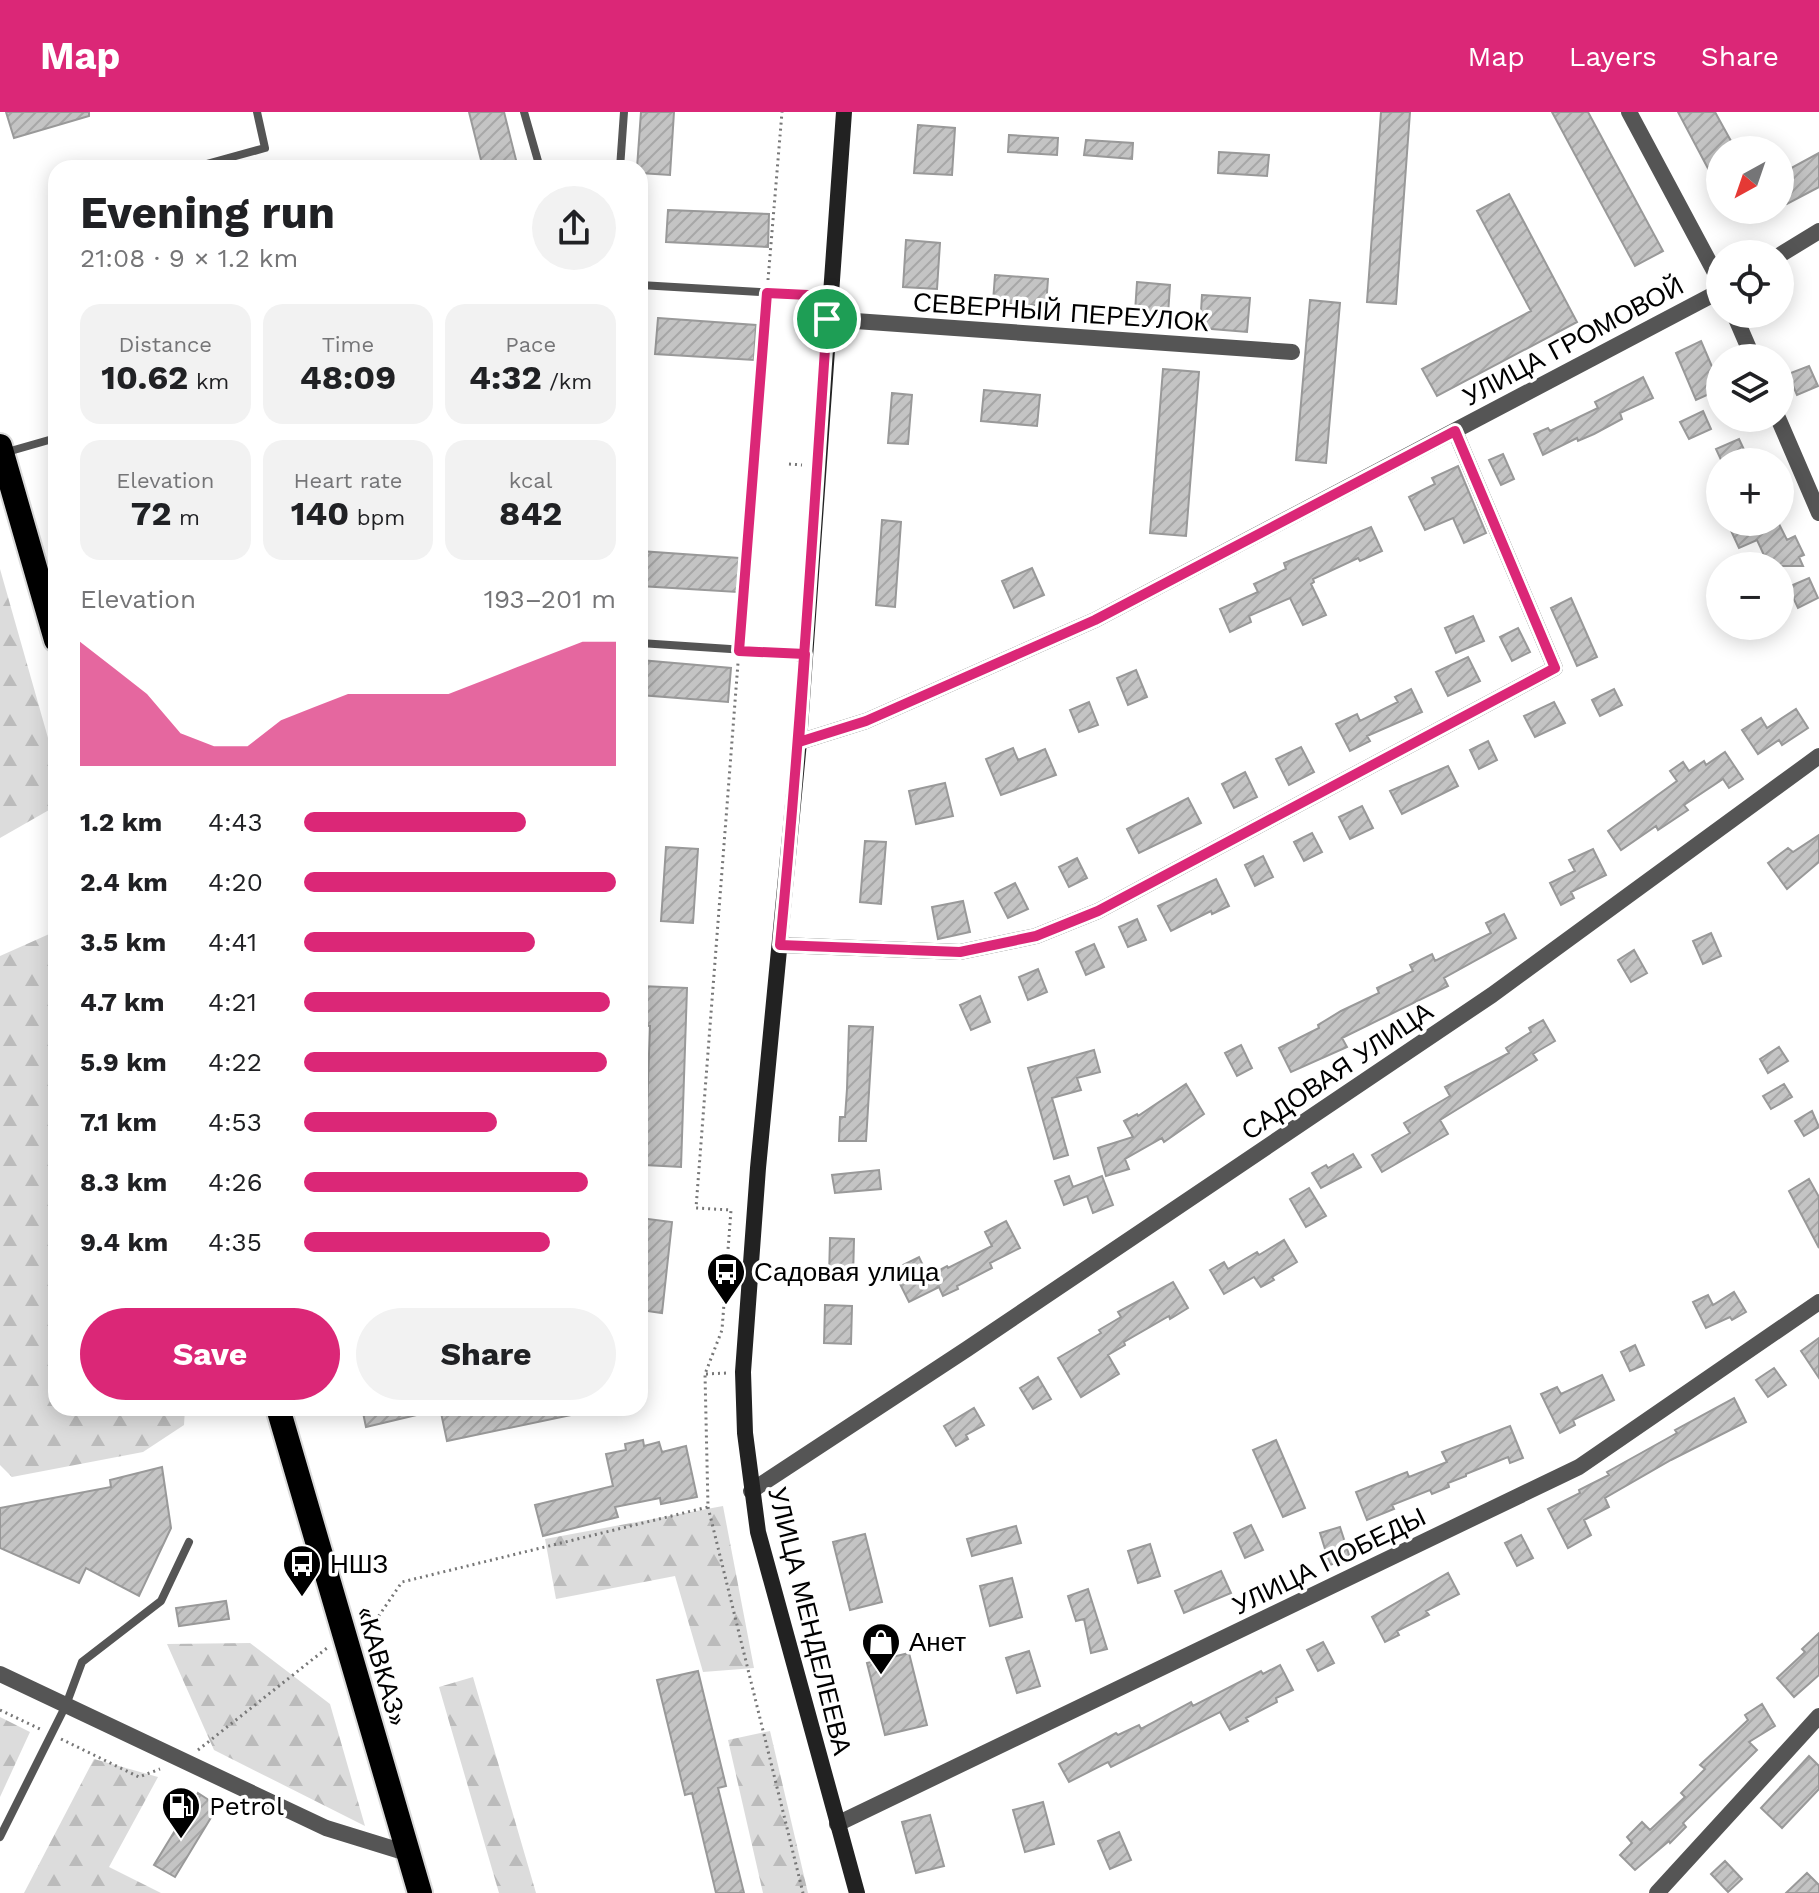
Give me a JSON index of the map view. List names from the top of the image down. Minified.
{"streets":{"highway":["«КАВКАЗ»"],"main road":["УЛИЦА МЕНДЕЛЕЕВА"],"street":["СЕВЕРНЫЙ ПЕРЕУЛОК","УЛИЦА ГРОМОВОЙ","САДОВАЯ УЛИЦА","УЛИЦА ПОБЕДЫ"]},"crossings":[["СЕВЕРНЫЙ ПЕРЕУЛОК","УЛИЦА МЕНДЕЛЕЕВА"],["УЛИЦА ГРОМОВОЙ","УЛИЦА МЕНДЕЛЕЕВА"],["САДОВАЯ УЛИЦА","УЛИЦА МЕНДЕЛЕЕВА"],["УЛИЦА ПОБЕДЫ","УЛИЦА МЕНДЕЛЕЕВА"]],"places":{"bus stop":["Садовая улица","НШЗ"],"shop":["Анет"],"fuel station":["Petrol"]},"north":"bottom left","page":{"header":"Map","nav":["Map","Layers","Share"],"map_buttons":["+","−"],"heading":["Evening run","21:08 · 9 × 1.2 km"],"stats":[["Distance","10.62 km"],["Time","48:09"],["Pace","4:32 /km"],["Elevation","72 m"],["Heart rate","140 bpm"],["kcal","842"]],"chart":["Elevation","193–201 m"],"list":[{"name":"1.2 km","note":"4:43"},{"name":"2.4 km","note":"4:20"},{"name":"3.5 km","note":"4:41"},{"name":"4.7 km","note":"4:21"},{"name":"5.9 km","note":"4:22"},{"name":"7.1 km","note":"4:53"},{"name":"8.3 km","note":"4:26"},{"name":"9.4 km","note":"4:35"}],"buttons":["Save","Share"]}}
